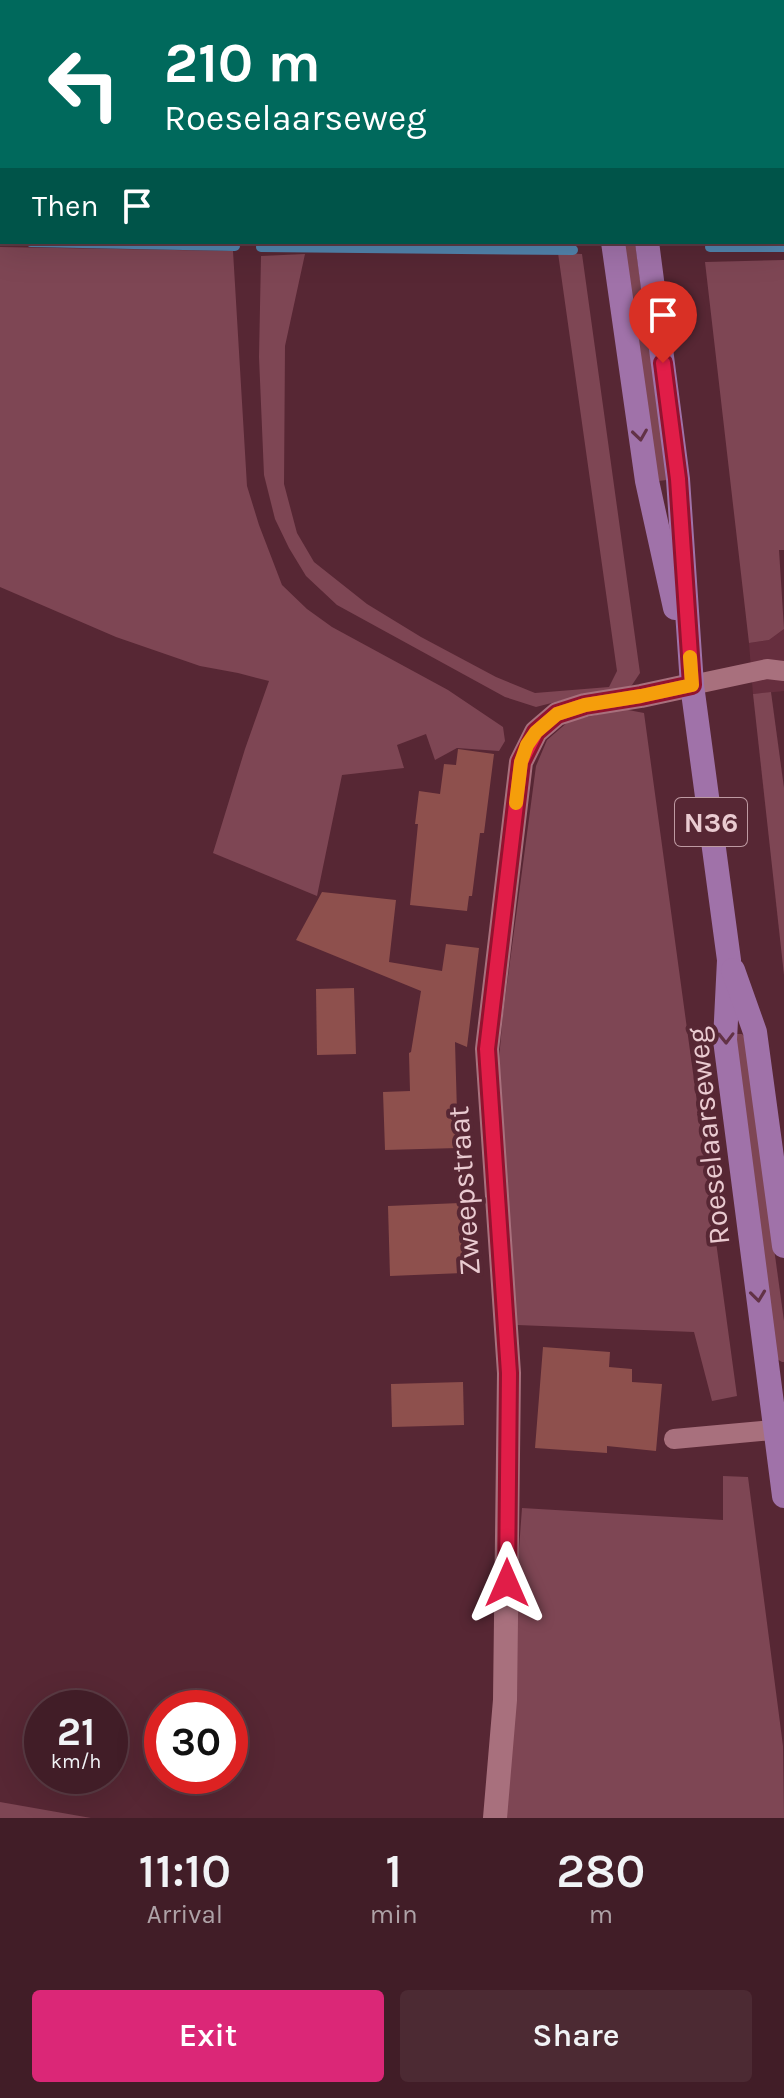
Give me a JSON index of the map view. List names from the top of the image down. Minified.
{"streets":{"main road":["N36","Roeselaarseweg"],"street":["Zweepstraat"]},"crossings":[["Roeselaarseweg","Zweepstraat"]],"page":{"turn":["210 m","Roeselaarseweg"],"then":"Then","speed":"21 km/h","limit":"30","eta":["11:10","Arrival","1","min","280","m"],"buttons":["Exit","Share"]}}
